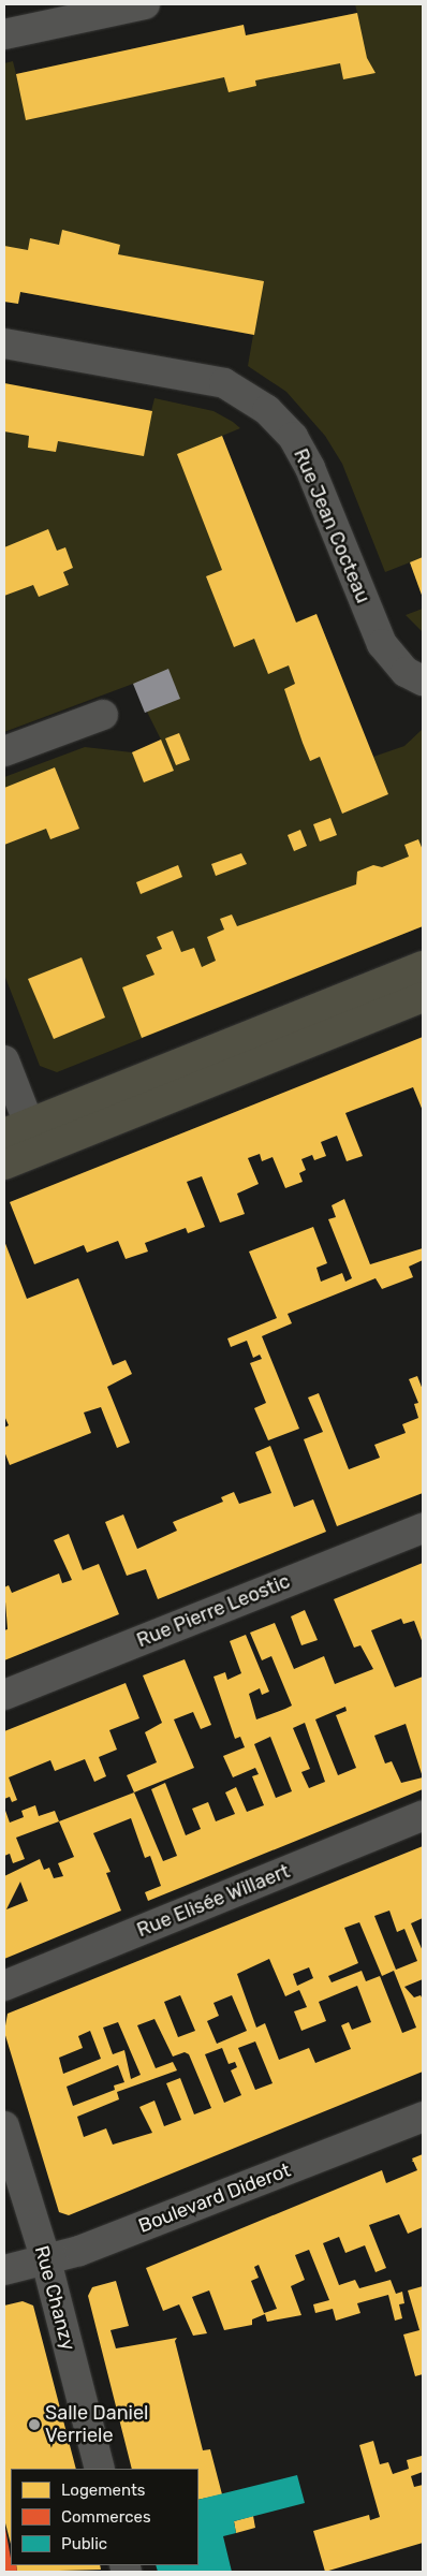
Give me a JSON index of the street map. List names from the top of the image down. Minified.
{"streets":{"street":["Rue Jean Cocteau","Rue Pierre Leostic","Rue Elisée Willaert","Boulevard Diderot","Rue Chanzy"]},"crossings":[["Boulevard Diderot","Rue Chanzy"]],"places":["Salle Daniel Verriele"],"legend":["Logements","Commerces","Public"]}
